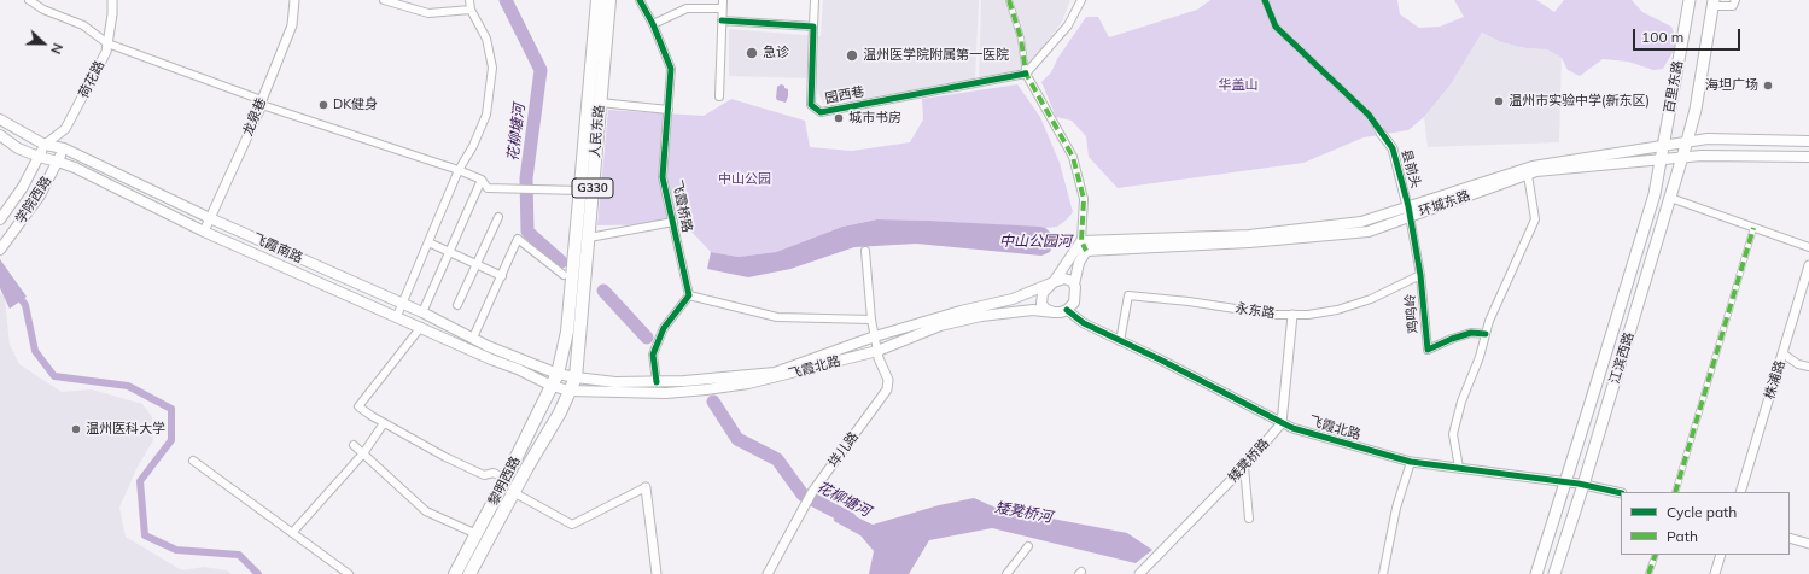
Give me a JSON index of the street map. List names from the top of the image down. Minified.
{"streets":{"highway":["人民东路","G330","黎明西路"],"main road":["百里东路","学院西路","环城东路","飞霞南路","江滨西路","飞霞北路"],"street":["荷花路","园西巷","龙泉巷","县前头","飞霞桥路","永东路","鸡鸣岭","株浦路","垟儿路","矮凳桥路"]},"crossings":[["荷花路","学院西路"],["荷花路","飞霞南路"],["百里东路","环城东路"],["百里东路","江滨西路"],["龙泉巷","飞霞南路"],["人民东路","G330"],["人民东路","飞霞南路"],["人民东路","飞霞北路"],["县前头","环城东路"],["县前头","鸡鸣岭"],["G330","飞霞南路"],["G330","飞霞北路"],["G330","黎明西路"],["学院西路","飞霞南路"],["环城东路","鸡鸣岭"],["环城东路","江滨西路"],["飞霞南路","飞霞北路"],["飞霞南路","黎明西路"],["永东路","鸡鸣岭"],["永东路","飞霞北路"],["江滨西路","飞霞北路"],["飞霞北路","垟儿路"],["飞霞北路","矮凳桥路"],["飞霞北路","黎明西路"]],"water":["花柳塘河","中山公园河","矮凳桥河"],"parks":["华盖山","中山公园"],"places":["急诊","温州医学院附属第一医院","海坦广场","温州市实验中学(新东区)","DK健身","城市书房","温州医科大学"],"legend":["Cycle path","Path"],"scale_bar":"100 m","north":"right"}
